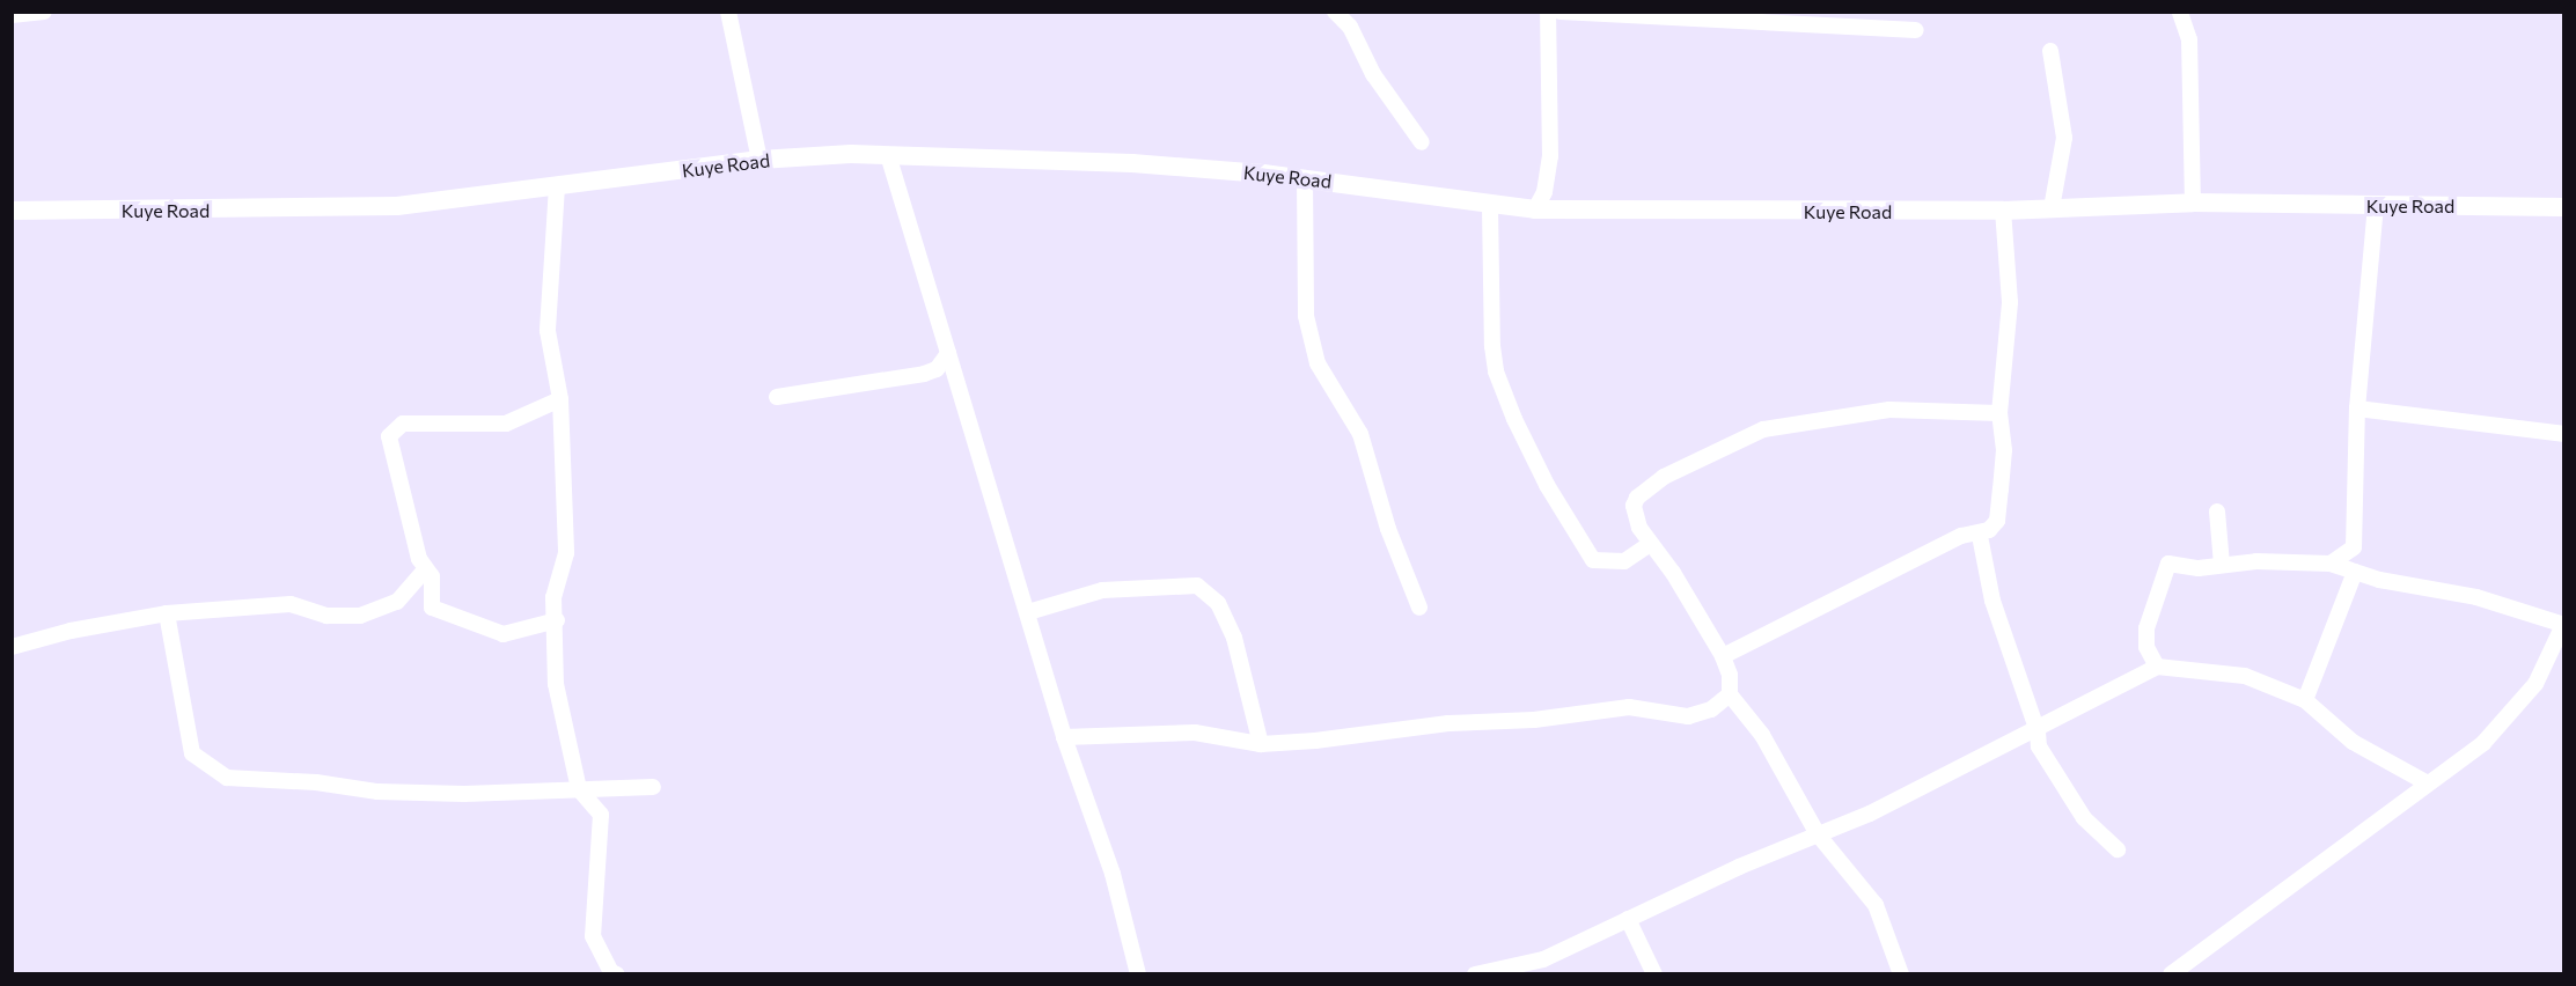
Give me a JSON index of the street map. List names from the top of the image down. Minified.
{"streets":{"street":["Kuye Road"]}}
